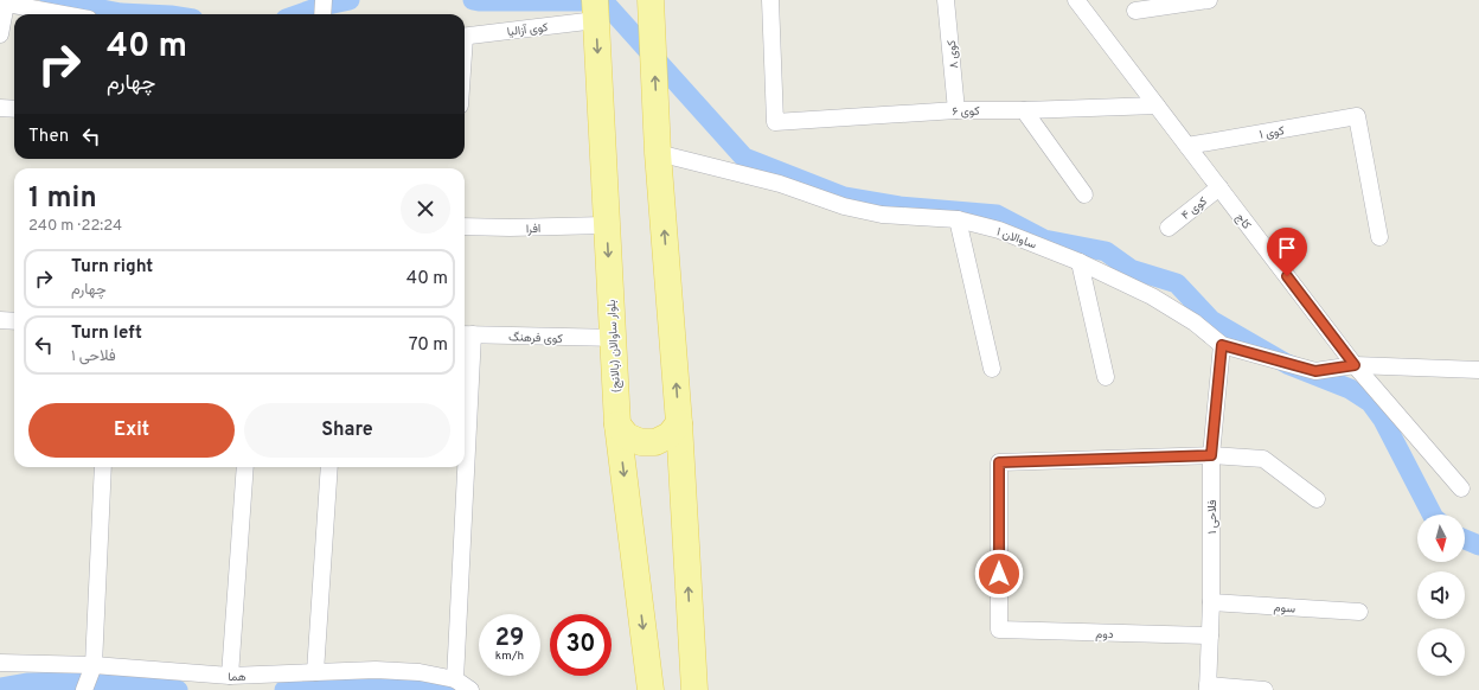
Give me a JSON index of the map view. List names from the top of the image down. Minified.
{"streets":{"main road":["بلوار ساوالان (بالانج)"],"street":["کوی آزالیا","کوی ۸","کوی ۶","کوی ۱","کوی ۴","کاج","افرا","ساوالان ۱","کوی فرهنگ","فلاحی ۱","سوم","دوم","هما"]},"crossings":[["کوی آزالیا","بلوار ساوالان (بالانج)"],["کوی ۸","کوی ۶"],["کوی ۶","کاج"],["کوی ۱","کاج"],["کوی ۴","کاج"],["کاج","ساوالان ۱"],["افرا","بلوار ساوالان (بالانج)"],["ساوالان ۱","فلاحی ۱"],["کوی فرهنگ","بلوار ساوالان (بالانج)"],["فلاحی ۱","سوم"],["فلاحی ۱","دوم"]],"north":"bottom","page":{"turn":["40 m","چهارم"],"then":"Then","heading":["1 min","240 m · 22:24"],"list":[{"name":"Turn right","note":"چهارم","value":"40 m"},{"name":"Turn left","note":"فلاحی ۱","value":"70 m"}],"buttons":["Exit","Share"],"speed":"29 km/h","limit":"30"}}
